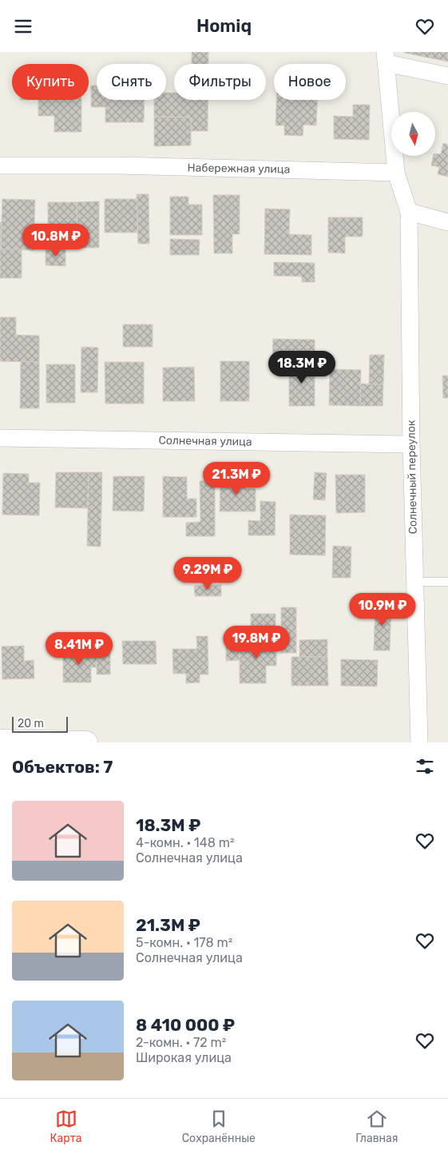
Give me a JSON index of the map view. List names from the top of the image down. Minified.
{"streets":{"street":["Набережная улица","Солнечная улица","Солнечный переулок"]},"crossings":[["Солнечная улица","Солнечный переулок"]],"scale_bar":"20 m","north":"bottom","page":{"header":"Homiq","chip":["Купить","Снять","Фильтры","Новое"],"price":["10.8M ₽","18.3M ₽","21.3M ₽","9.29M ₽","10.9M ₽","19.8M ₽","8.41M ₽"],"scale":"20 m","heading":"Объектов: 7","list":[{"name":"18.3M ₽","note":"4-комн. · 148 m² · Солнечная улица"},{"name":"21.3M ₽","note":"5-комн. · 178 m² · Солнечная улица"},{"name":"8 410 000 ₽","note":"2-комн. · 72 m² · Широкая улица"}],"tabs":["Карта","Сохранённые","Главная"]}}
